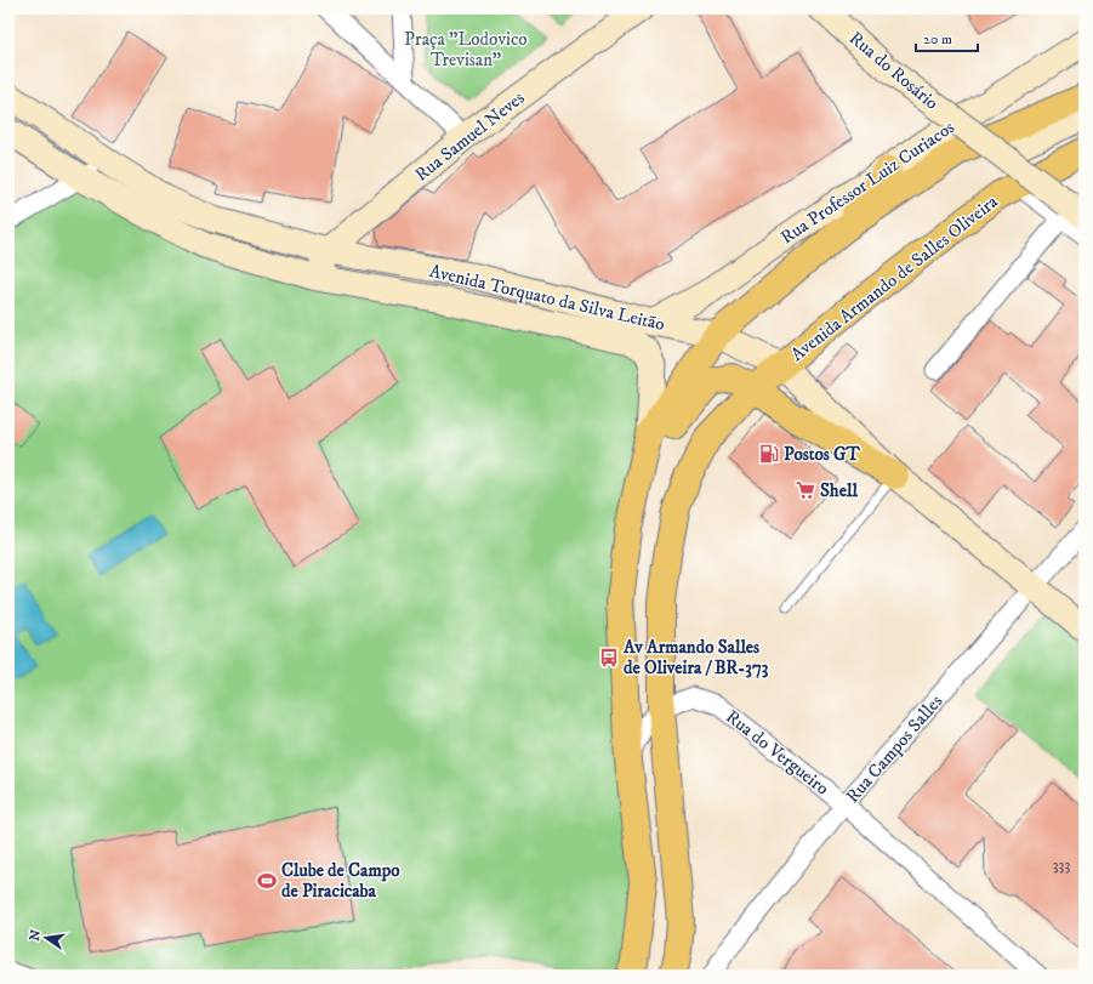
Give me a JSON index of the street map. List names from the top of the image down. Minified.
{"streets":{"main road":["Avenida Armando de Salles Oliveira"],"street":["Rua do Rosário","Rua Samuel Neves","Rua Professor Luiz Curiacos","Avenida Torquato da Silva Leitão","Rua Campos Salles","Rua do Vergueiro"]},"crossings":[["Rua Samuel Neves","Avenida Torquato da Silva Leitão"],["Rua Professor Luiz Curiacos","Avenida Torquato da Silva Leitão"],["Avenida Armando de Salles Oliveira","Avenida Torquato da Silva Leitão"],["Avenida Torquato da Silva Leitão","Rua Campos Salles"],["Rua Campos Salles","Rua do Vergueiro"]],"parks":["Praça \"Lodovico Trevisan\""],"places":{"fuel station":["Postos GT"],"supermarket":["Shell"],"bus stop":["Av Armando Salles de Oliveira / BR-373"],"sports":["Clube de Campo de Piracicaba"]},"house_numbers":["333"],"scale_bar":"20 m","north":"left"}
